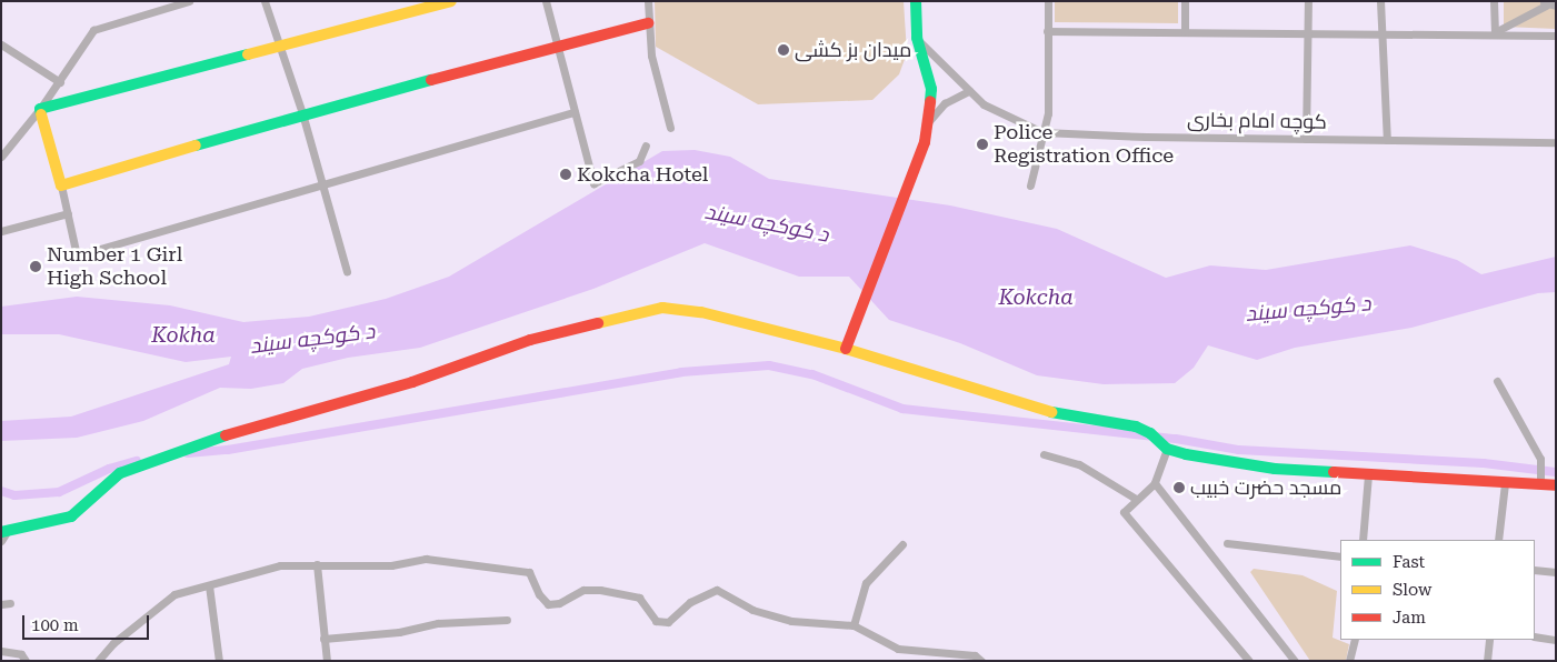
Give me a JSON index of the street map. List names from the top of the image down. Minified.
{"streets":{"street":["کوچه امام بخاری"]},"water":["د کوکچه سیند","Kokcha","Kokha"],"places":["میدان بز کشی","Police Registration Office","Kokcha Hotel","Number 1 Girl High School","مسجد حضرت خبیب"],"legend":["Fast","Slow","Jam"],"scale_bar":"100 m"}
